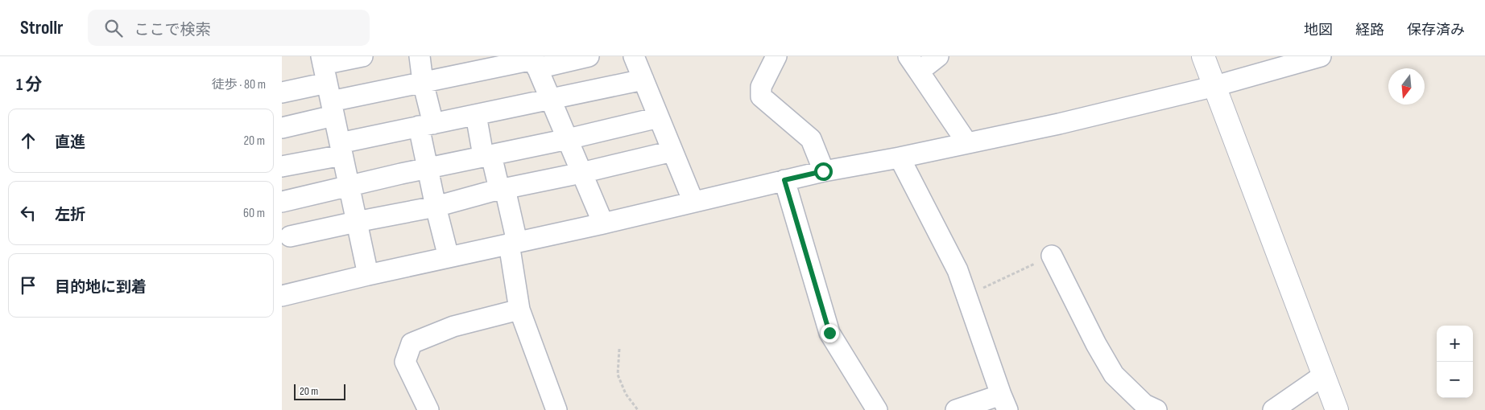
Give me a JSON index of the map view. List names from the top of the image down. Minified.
{"scale_bar":"20 m","north":"bottom","page":{"header":"Strollr","search":"ここで検索","nav":["地図","経路","保存済み"],"heading":["1 分","徒歩 · 80 m"],"list":[["直進","20 m"],["左折","60 m"],"目的地に到着"],"map_buttons":["+","−"],"scale":"20 m"}}
